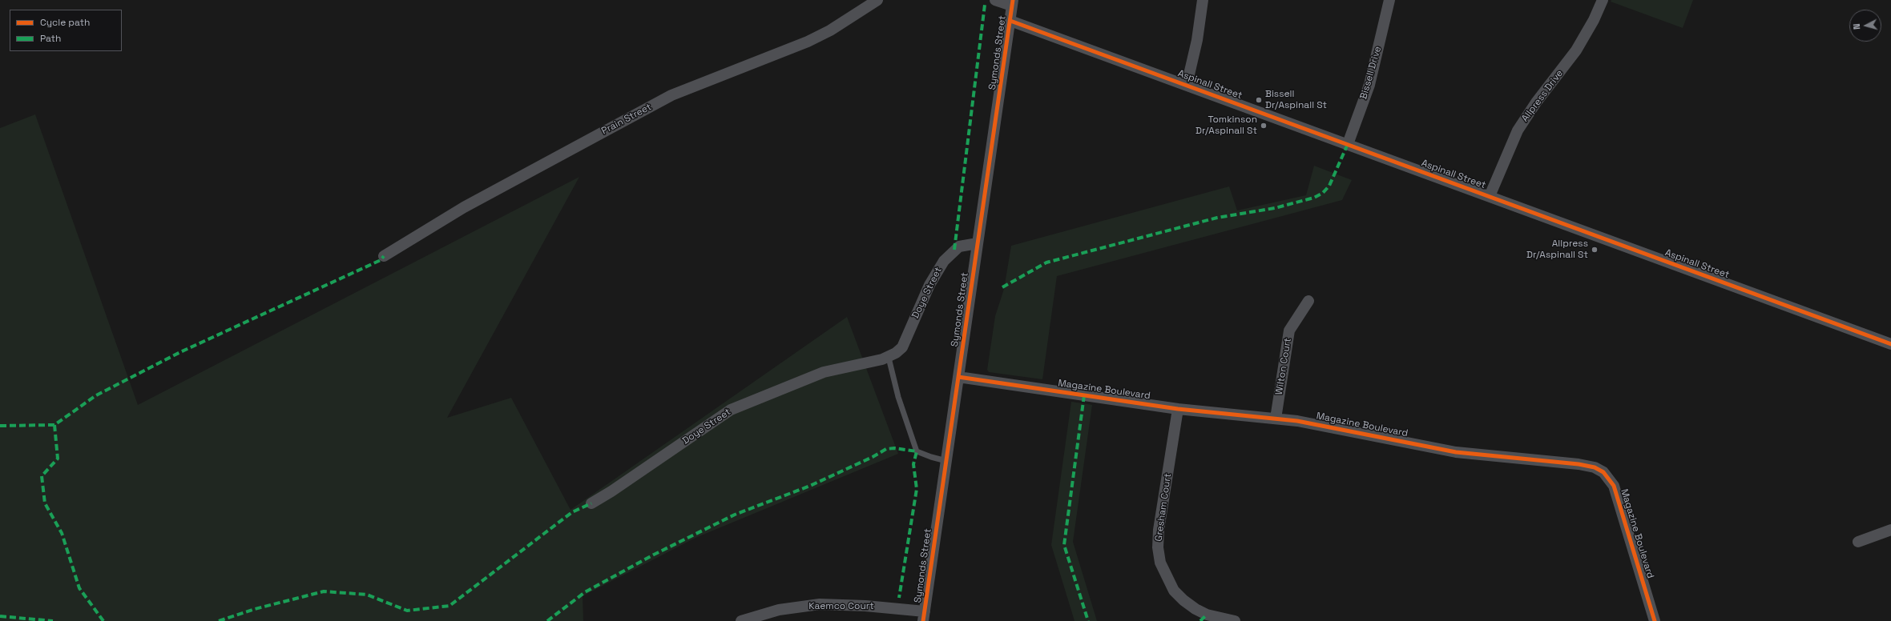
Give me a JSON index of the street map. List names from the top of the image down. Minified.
{"streets":{"street":["Symonds Street","Bissell Drive","Aspinall Street","Allpress Drive","Prain Street","Doye Street","Wilton Court","Magazine Boulevard","Gresham Court","Kaemco Court"]},"crossings":[["Symonds Street","Aspinall Street"],["Symonds Street","Doye Street"],["Symonds Street","Magazine Boulevard"],["Symonds Street","Kaemco Court"],["Bissell Drive","Aspinall Street"],["Aspinall Street","Allpress Drive"],["Wilton Court","Magazine Boulevard"],["Magazine Boulevard","Gresham Court"]],"places":["Bissell Dr/Aspinall St","Tomkinson Dr/Aspinall St","Allpress Dr/Aspinall St"],"legend":["Cycle path","Path"],"north":"left"}
